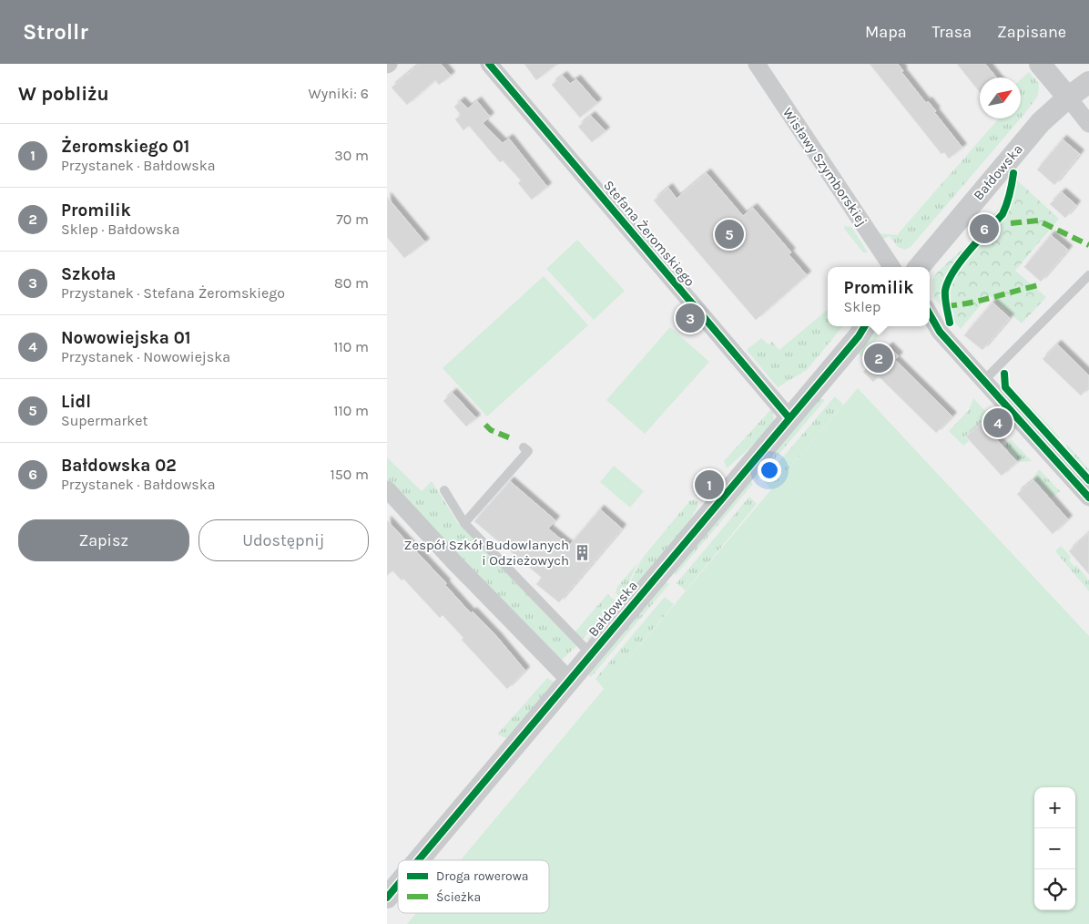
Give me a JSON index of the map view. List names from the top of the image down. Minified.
{"streets":{"street":["Wisławy Szymborskiej","Bałdowska","Stefana Żeromskiego"]},"crossings":[["Bałdowska","Stefana Żeromskiego"]],"places":{"building":["Zespół Szkół Budowlanych i Odzieżowych"]},"legend":["Droga rowerowa","Ścieżka"],"north":"top right","page":{"header":"Strollr","nav":["Mapa","Trasa","Zapisane"],"heading":["W pobliżu","Wyniki: 6"],"list":[{"mark":"1","name":"Żeromskiego 01","note":"Przystanek · Bałdowska","value":"30 m"},{"mark":"2","name":"Promilik","note":"Sklep · Bałdowska","value":"70 m"},{"mark":"3","name":"Szkoła","note":"Przystanek · Stefana Żeromskiego","value":"80 m"},{"mark":"4","name":"Nowowiejska 01","note":"Przystanek · Nowowiejska","value":"110 m"},{"mark":"5","name":"Lidl","note":"Supermarket","value":"110 m"},{"mark":"6","name":"Bałdowska 02","note":"Przystanek · Bałdowska","value":"150 m"}],"pins":["6","5","3","2","4","1"],"popup":["Promilik","Sklep"],"buttons":["Zapisz","Udostępnij"],"map_buttons":["+","−"]}}
